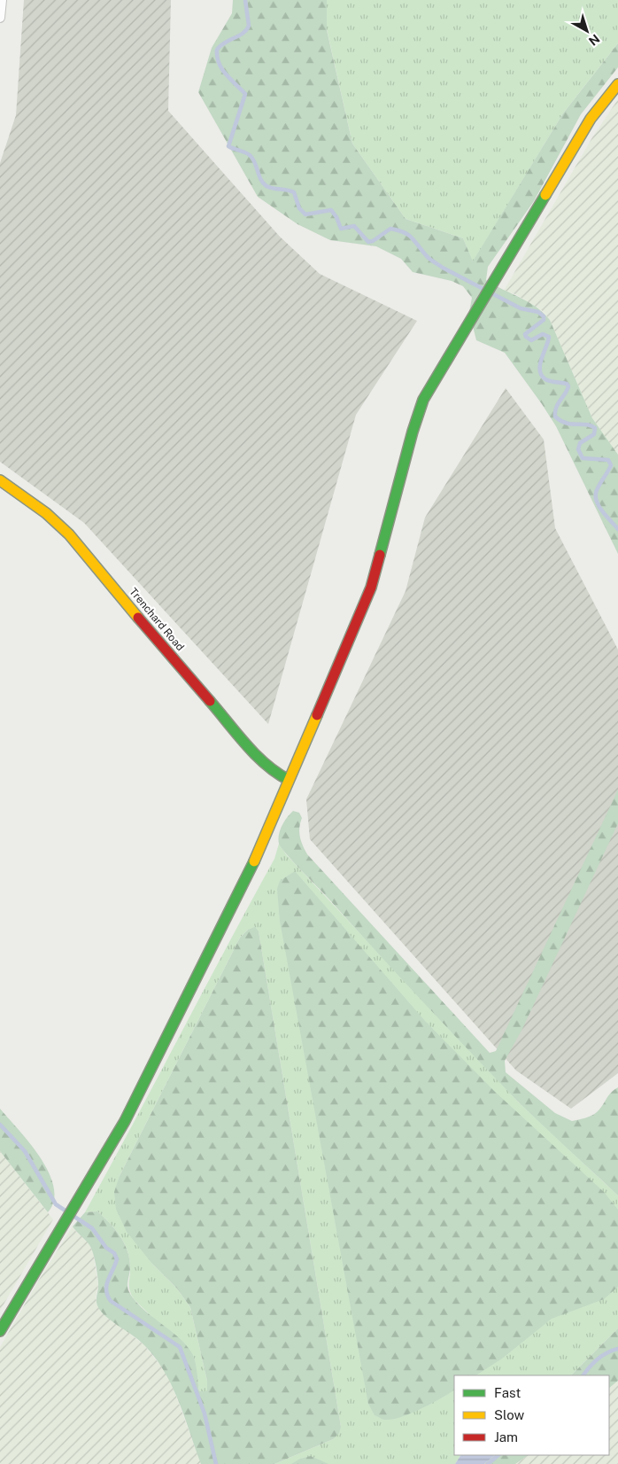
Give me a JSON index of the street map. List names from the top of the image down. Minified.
{"streets":{"main road":["Trenchard Road"]},"legend":["Fast","Slow","Jam"],"north":"bottom right"}
